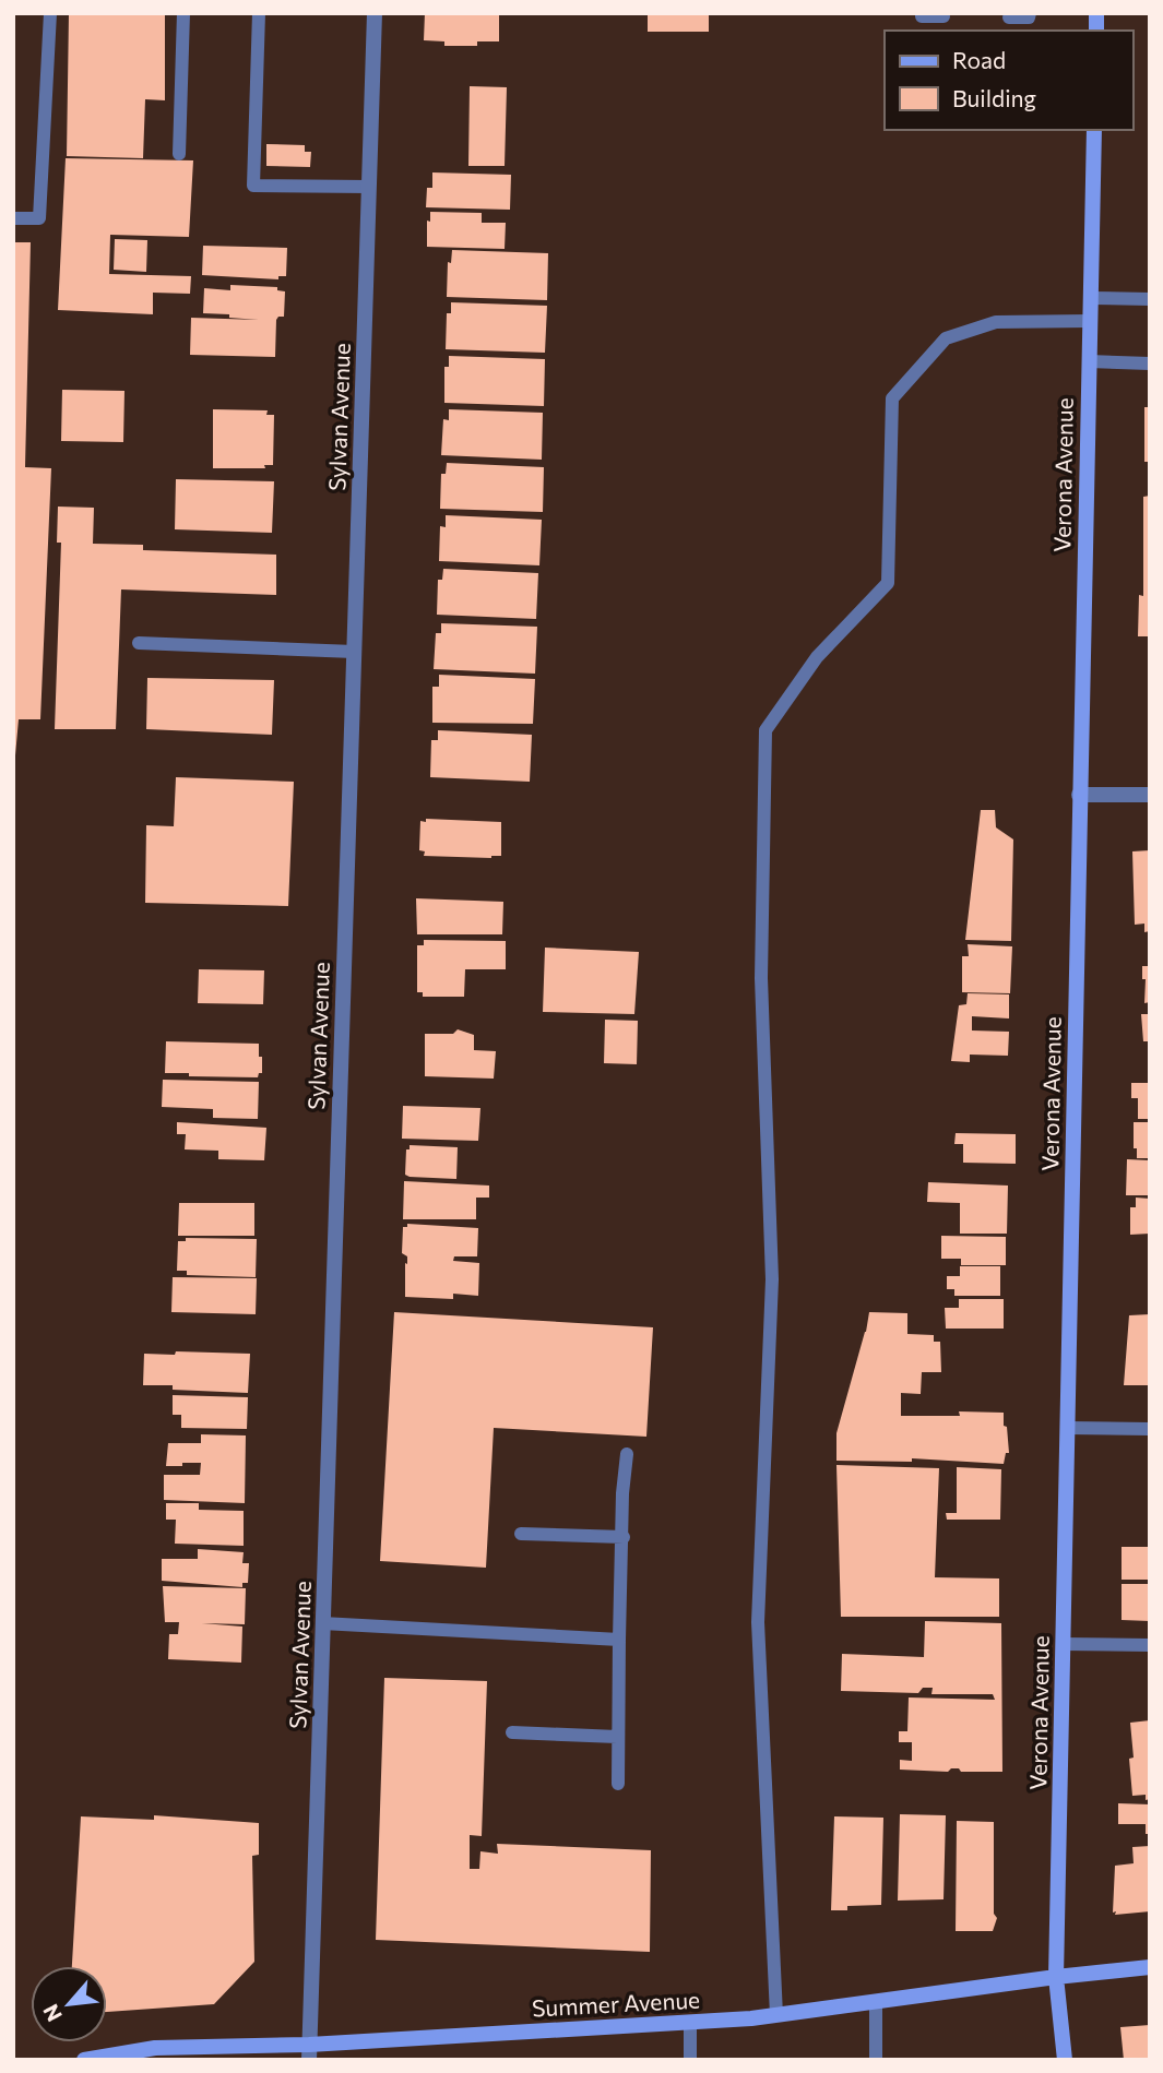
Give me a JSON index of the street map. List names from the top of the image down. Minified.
{"streets":{"street":["Sylvan Avenue","Verona Avenue","Summer Avenue"]},"crossings":[["Sylvan Avenue","Summer Avenue"],["Verona Avenue","Summer Avenue"]],"legend":["Road","Building"],"north":"bottom left"}
